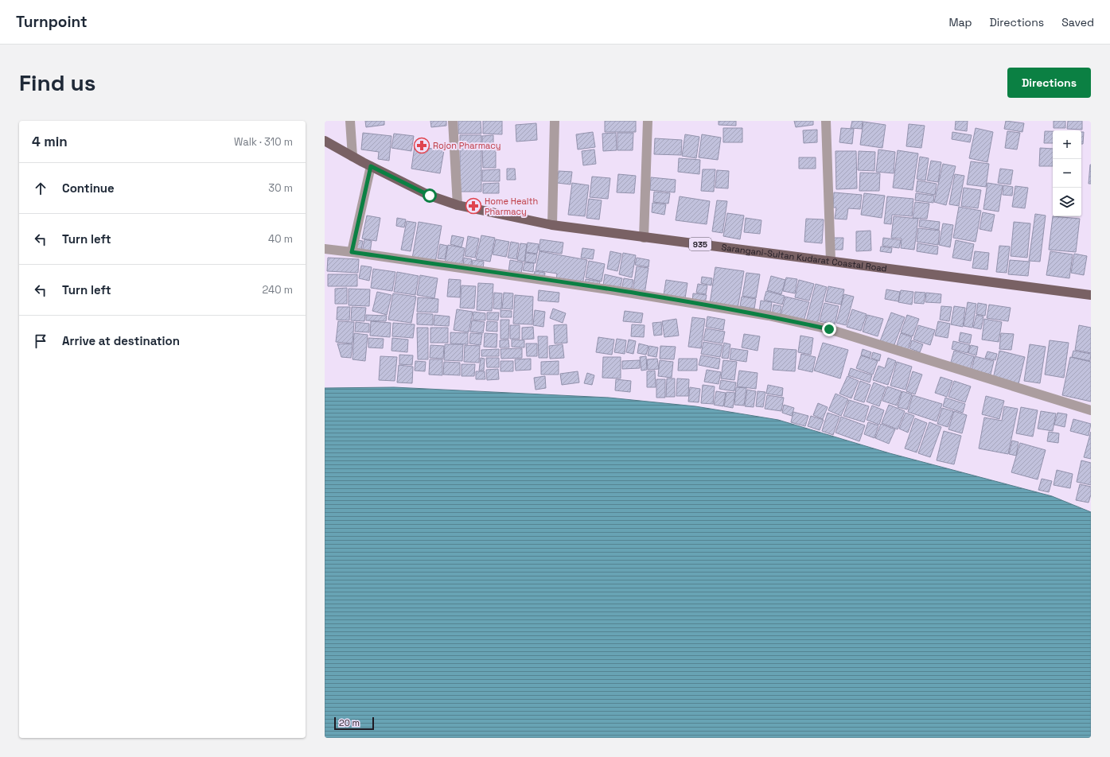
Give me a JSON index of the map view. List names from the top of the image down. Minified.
{"streets":{"main road":["935","Sarangani-Sultan Kudarat Coastal Road"]},"places":{"pharmacy":["Rojon Pharmacy","Home Health Pharmacy"]},"scale_bar":"20 m","page":{"header":"Turnpoint","nav":["Map","Directions","Saved"],"buttons":"Directions","title":"Find us","heading":["4 min","Walk · 310 m"],"map_buttons":["+","−"],"list":[["Continue","30 m"],["Turn left","40 m"],["Turn left","240 m"],"Arrive at destination"],"scale":"20 m"}}
